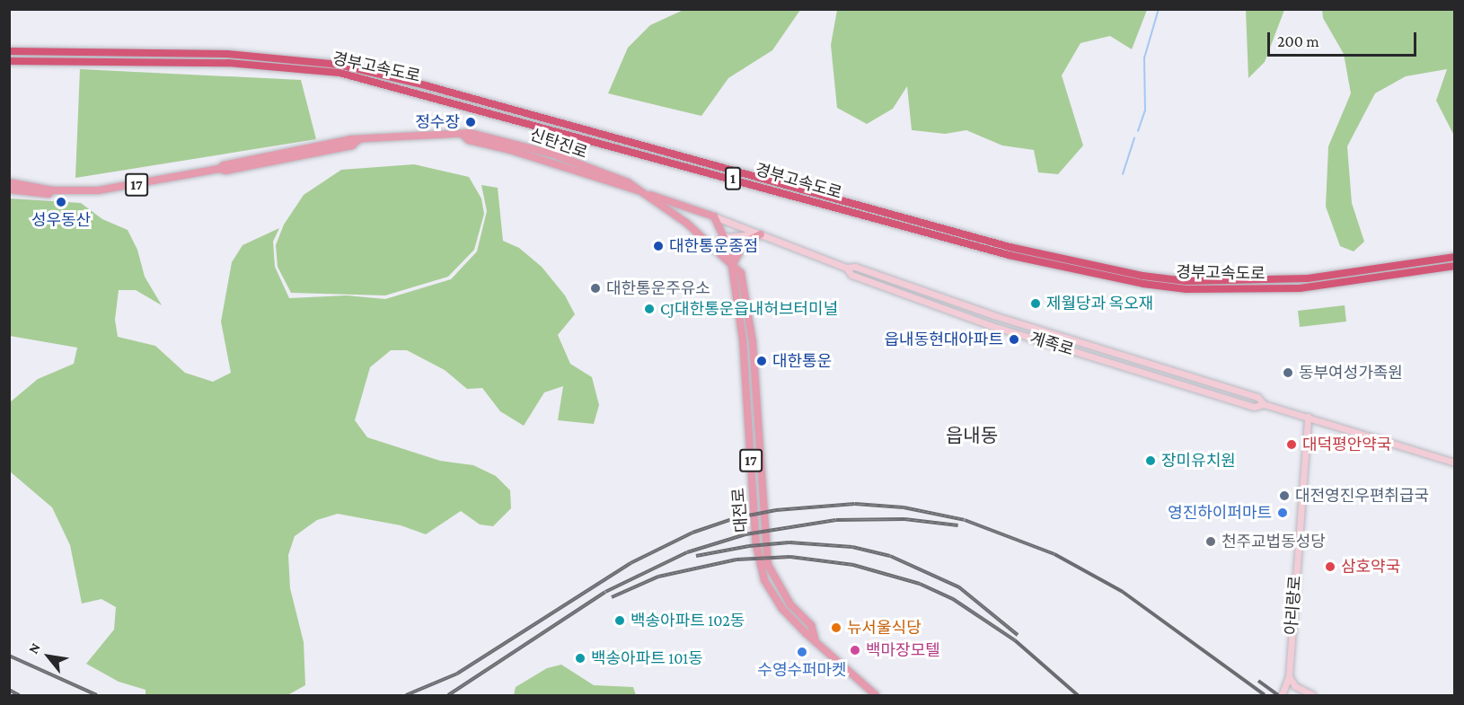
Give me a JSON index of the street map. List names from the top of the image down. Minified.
{"streets":{"highway":["경부고속도로","1"],"main road":["신탄진로","17","계족로","대전로","아리랑로"]},"crossings":[["신탄진로","계족로"],["신탄진로","대전로"],["계족로","대전로"],["계족로","아리랑로"]],"districts":["읍내동"],"places":["정수장","성우동산","대한통운종점","대한통운주유소","제월당과 옥오재","CJ대한통운읍내허브터미널","읍내동현대아파트","대한통운","동부여성가족원","대덕평안약국","장미유치원","대전영진우편취급국","영진하이퍼마트","천주교법동성당","삼호약국","백송아파트 102동","뉴서울식당","백마장모텔","수영수퍼마켓","백송아파트 101동"],"scale_bar":"200 m","north":"top left"}
